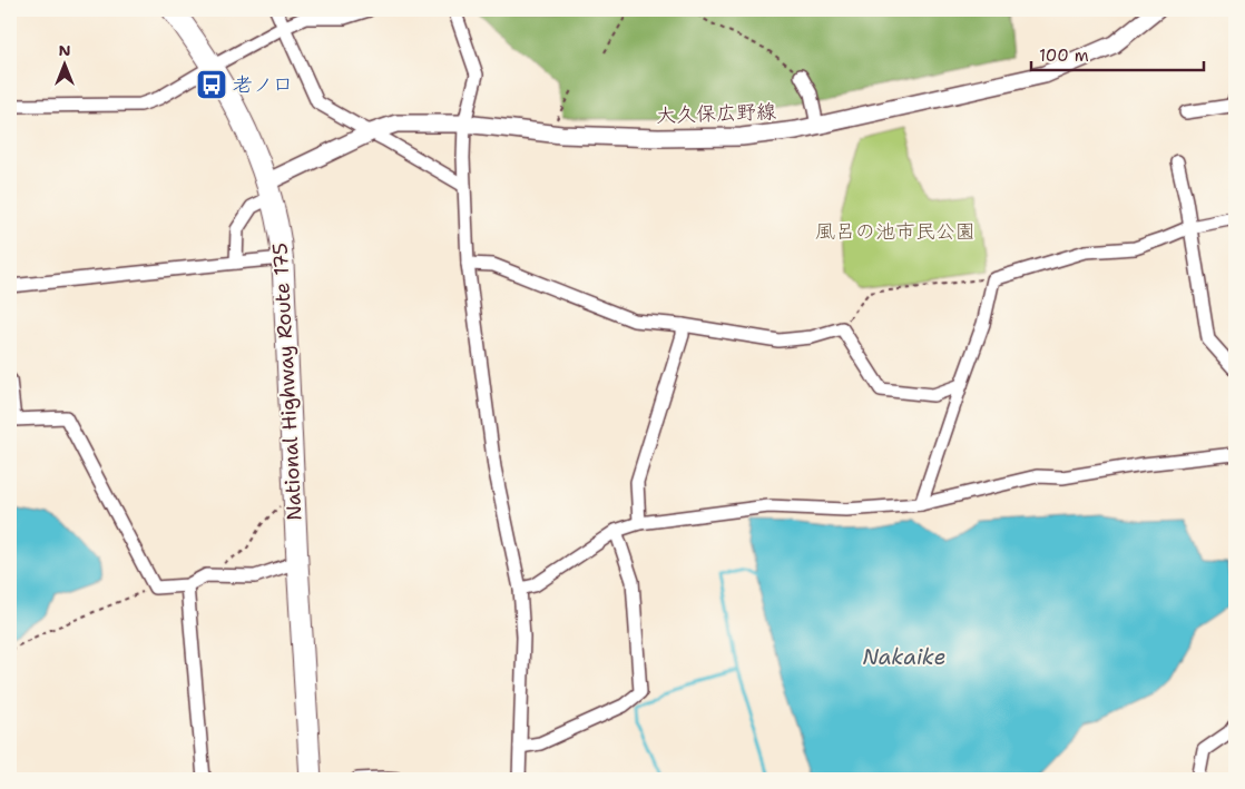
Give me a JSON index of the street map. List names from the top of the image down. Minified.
{"streets":{"highway":["National Highway Route 175"],"street":["大久保広野線"]},"crossings":[["大久保広野線","National Highway Route 175"]],"water":["Nakaike"],"parks":["風呂の池市民公園"],"places":{"bus stop":["老ノ口"]},"scale_bar":"100 m","north":"top"}
